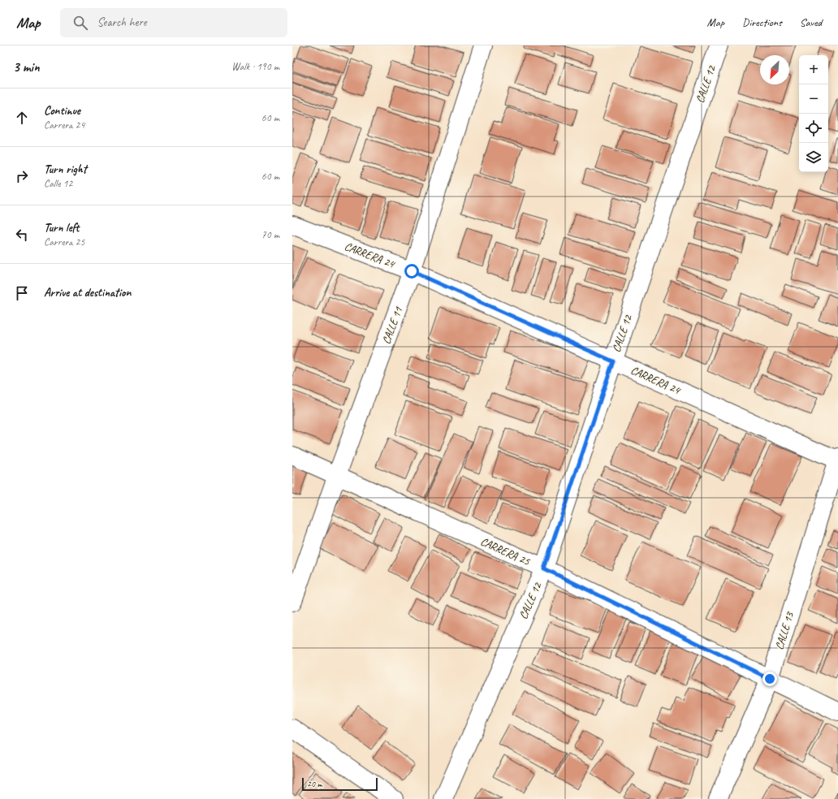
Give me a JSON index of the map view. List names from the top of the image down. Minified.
{"streets":{"street":["CALLE 12","CARRERA 24","CALLE 11","CARRERA 25","CALLE 13"]},"crossings":[["CALLE 12","CARRERA 24"],["CALLE 12","CARRERA 25"],["CARRERA 24","CALLE 11"],["CARRERA 24","CALLE 13"],["CALLE 11","CARRERA 25"],["CARRERA 25","CALLE 13"]],"scale_bar":"20 m","north":"bottom left","page":{"header":"Map","search":"Search here","nav":["Map","Directions","Saved"],"heading":["3 min","Walk · 190 m"],"map_buttons":["+","−"],"list":[["Continue","Carrera 24","60 m"],["Turn right","Calle 12","60 m"],["Turn left","Carrera 25","70 m"],"Arrive at destination"],"scale":"20 m"}}
